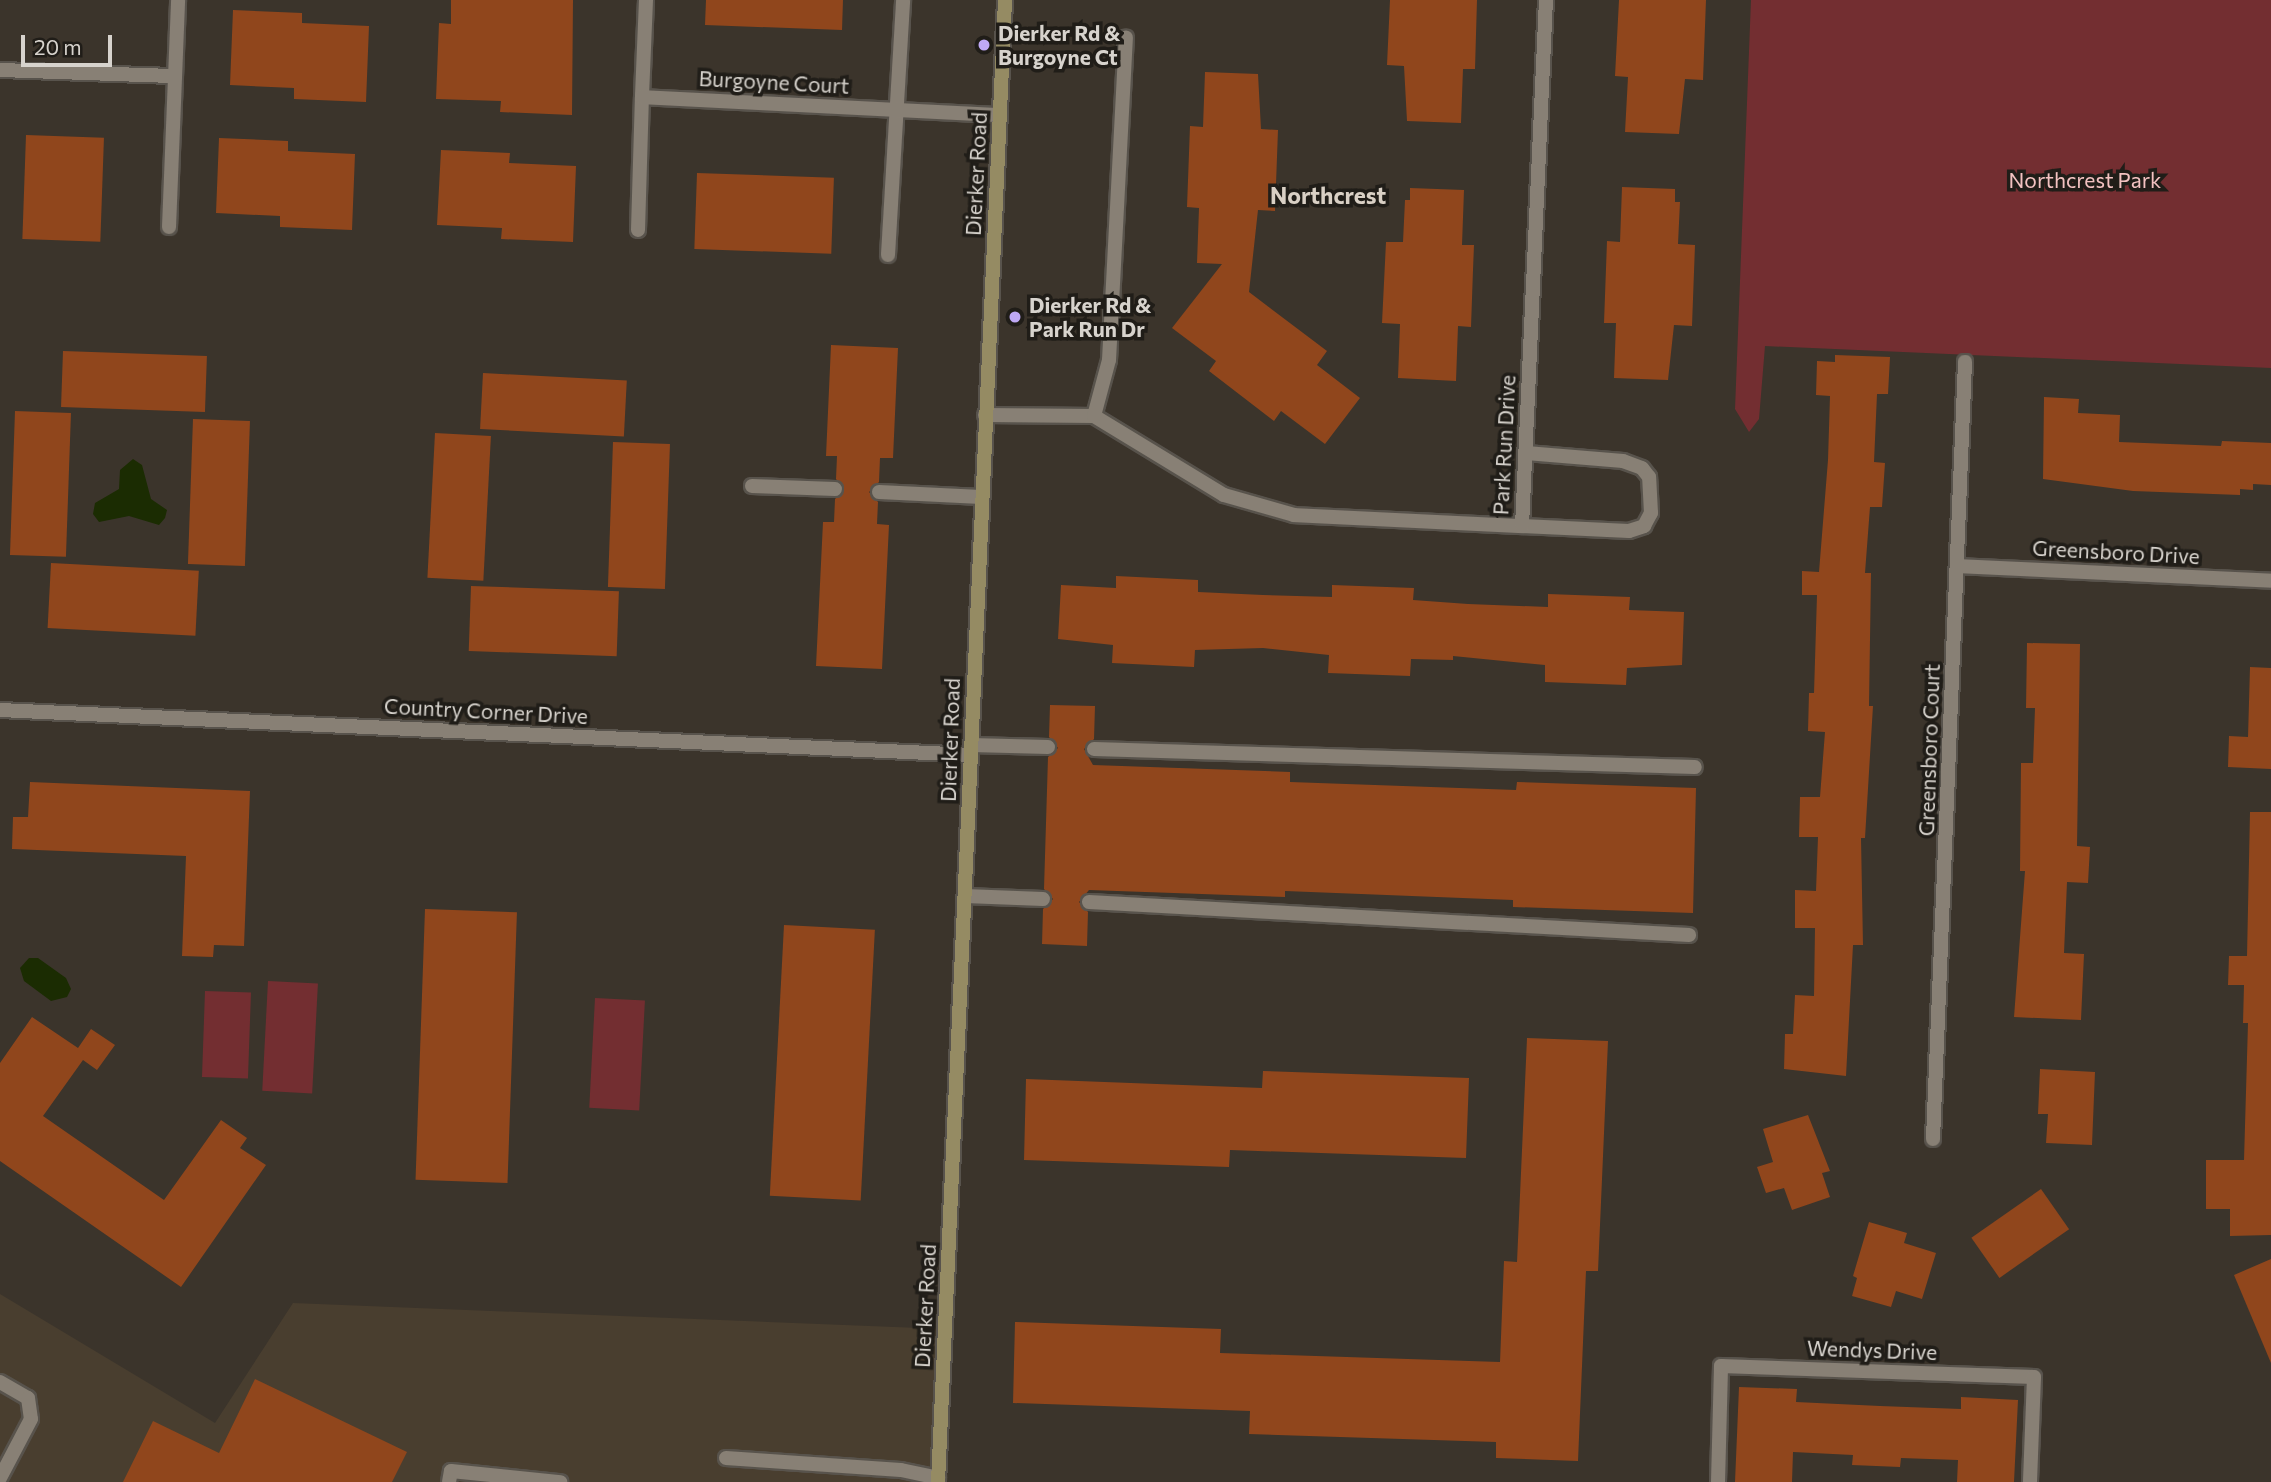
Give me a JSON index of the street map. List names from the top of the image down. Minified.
{"streets":{"street":["Burgoyne Court","Dierker Road","Park Run Drive","Greensboro Drive","Country Corner Drive","Greensboro Court","Wendys Drive"]},"crossings":[["Burgoyne Court","Dierker Road"],["Dierker Road","Country Corner Drive"],["Greensboro Drive","Greensboro Court"]],"districts":["Northcrest"],"parks":["Northcrest Park"],"places":["Dierker Rd & Burgoyne Ct","Dierker Rd & Park Run Dr"],"scale_bar":"20 m"}
